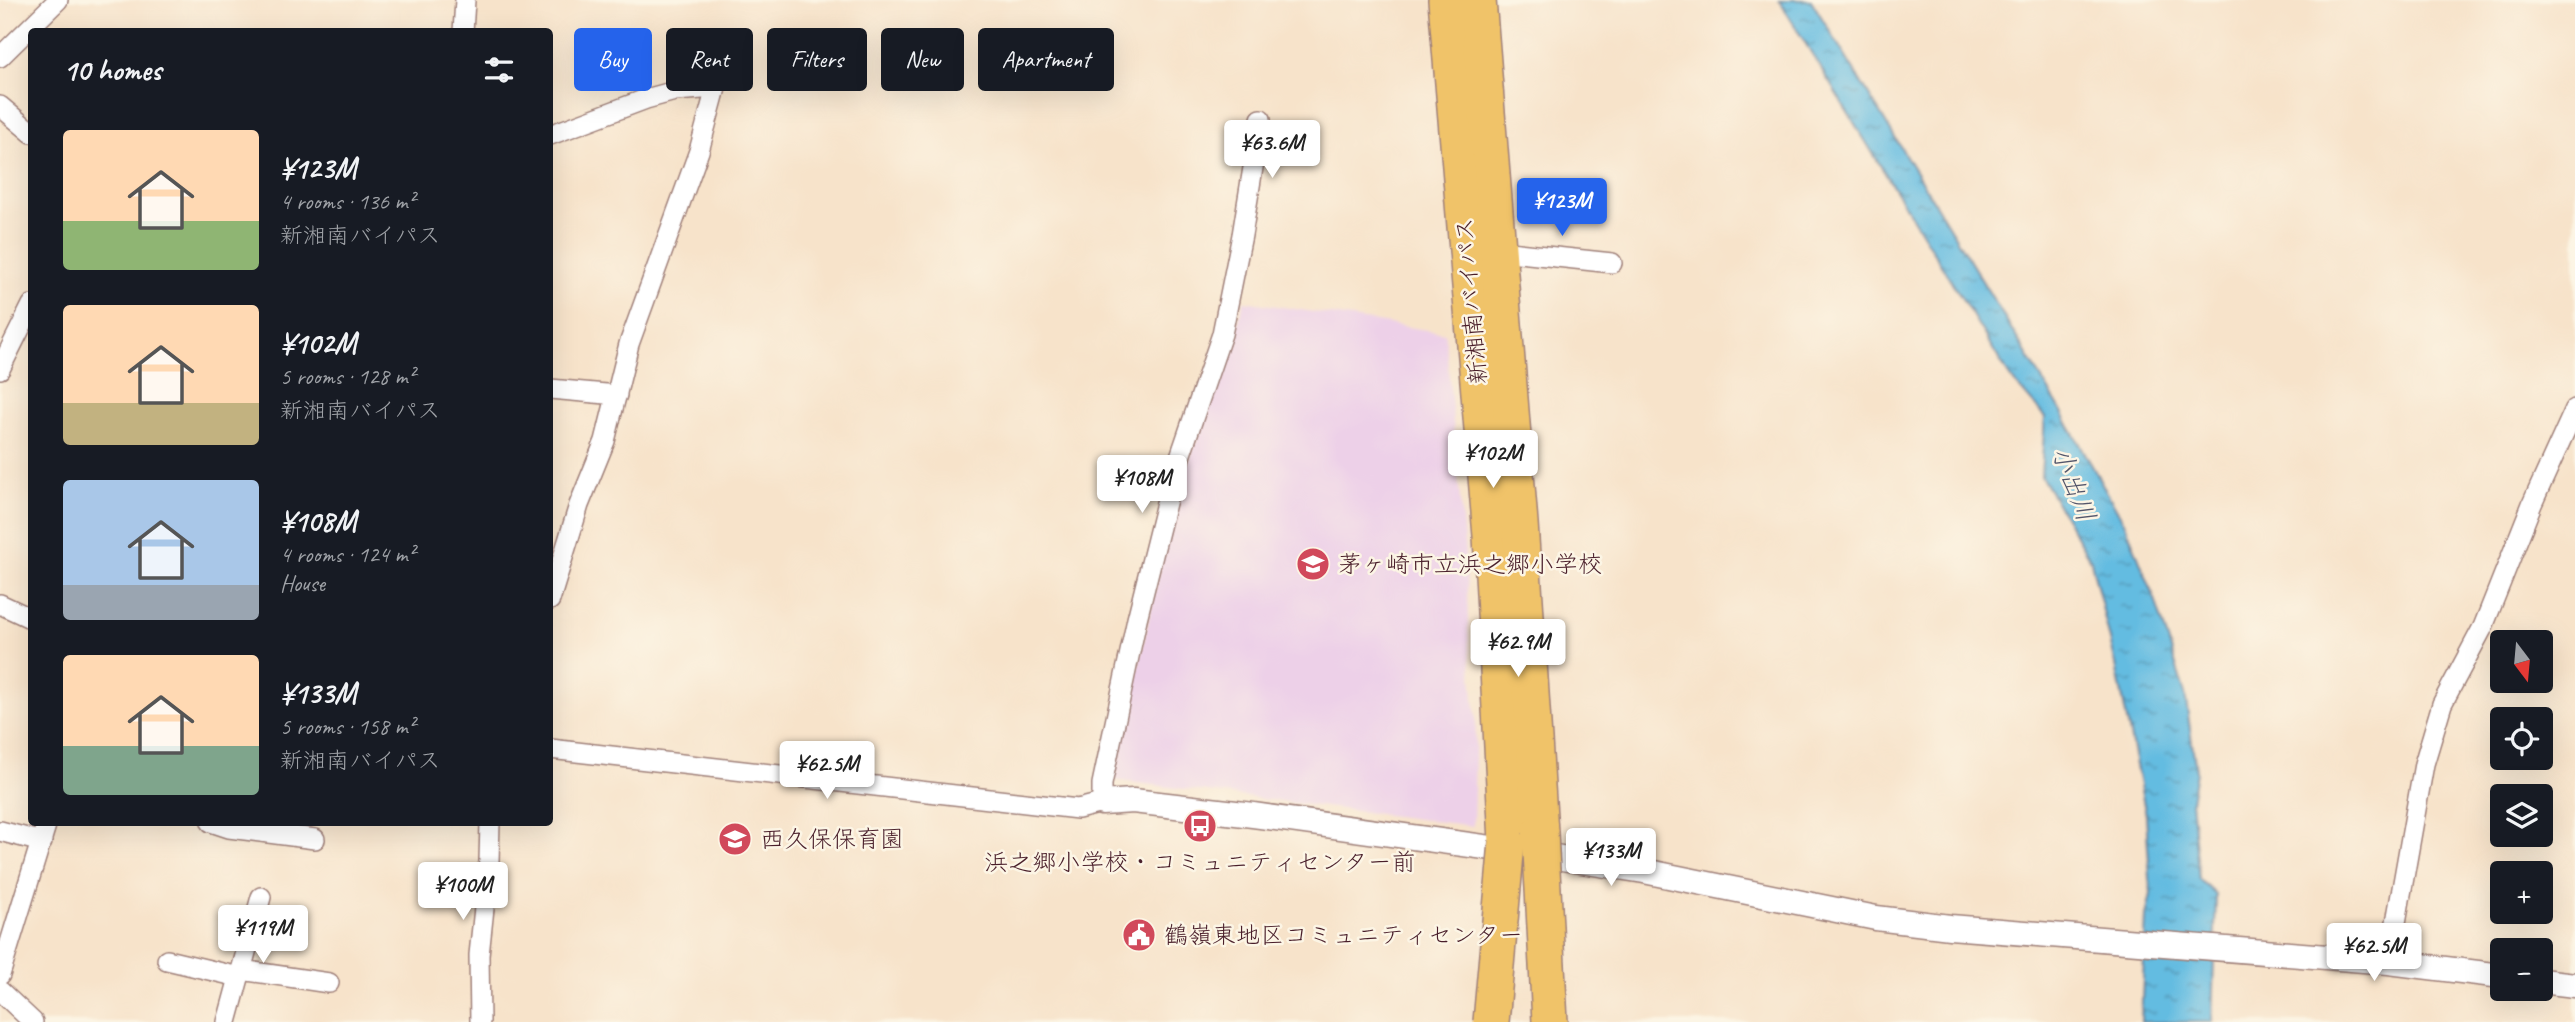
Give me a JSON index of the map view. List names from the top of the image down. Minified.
{"streets":{"highway":["新湘南バイパス"]},"water":["小出川"],"places":{"school or university":["茅ヶ崎市立浜之郷小学校","西久保保育園"],"bus stop":["浜之郷小学校・コミュニティセンター前"],"public building":["鶴嶺東地区コミュニティセンター"]},"north":"bottom","page":{"chip":["Buy","Rent","Filters","New","Apartment"],"heading":"10 homes","list":[{"name":"¥123M","note":"4 rooms · 136 m² · 新湘南バイパス"},{"name":"¥102M","note":"5 rooms · 128 m² · 新湘南バイパス"},{"name":"¥108M","note":"4 rooms · 124 m² · House"},{"name":"¥133M","note":"5 rooms · 158 m² · 新湘南バイパス"}],"price":["¥63.6M","¥123M","¥102M","¥108M","¥62.9M","¥62.5M","¥133M","¥100M","¥119M","¥62.5M"],"map_buttons":["+","−"]}}
